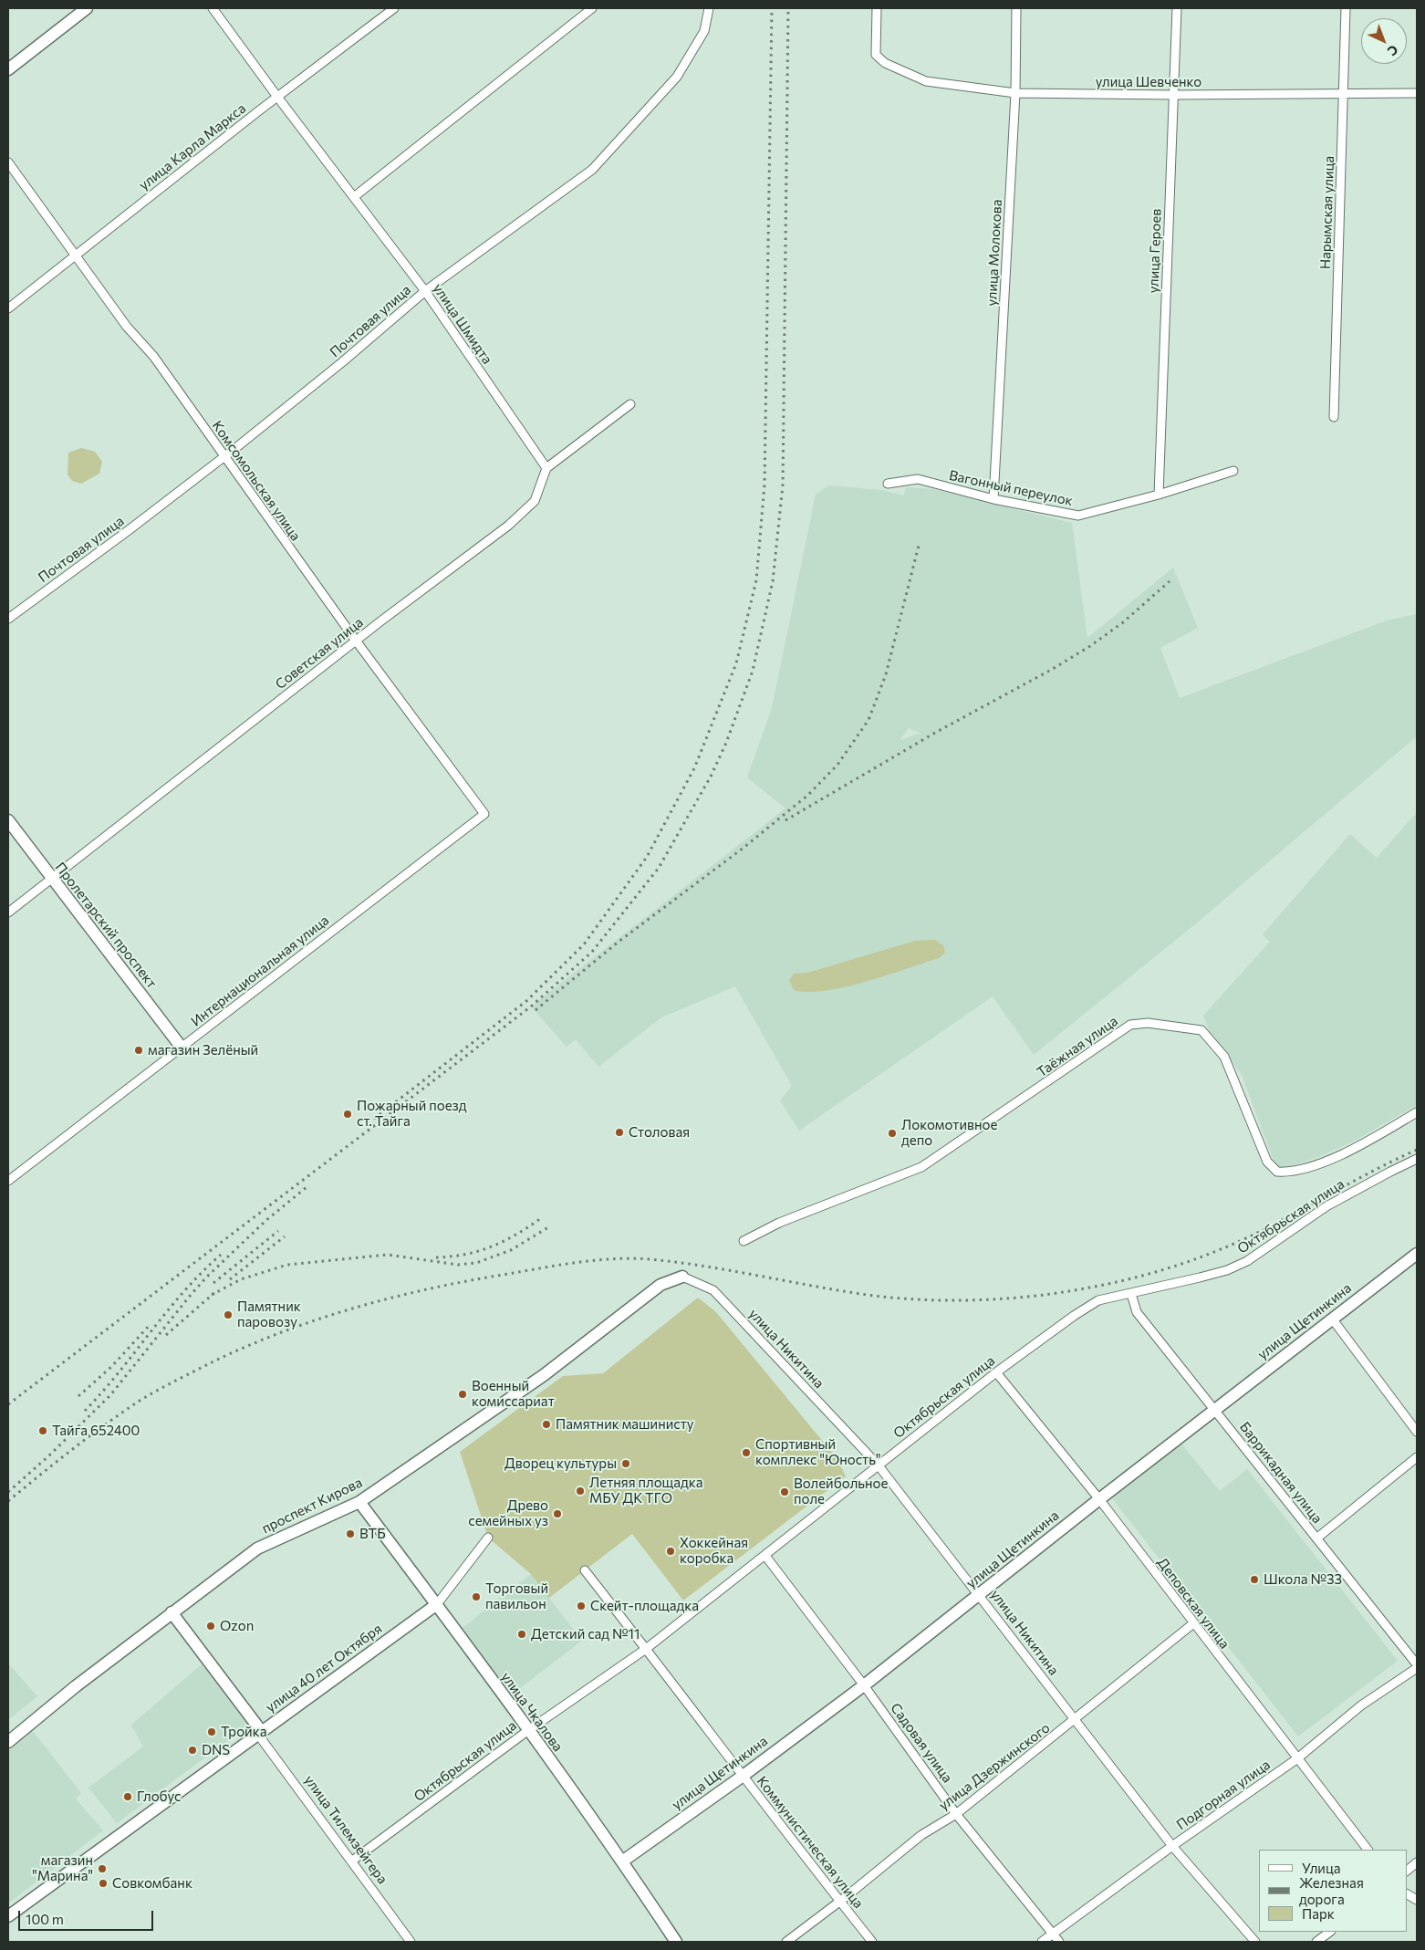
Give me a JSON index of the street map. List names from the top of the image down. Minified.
{"streets":{"street":["улица Шевченко","улица Карла Маркса","Нарымская улица","улица Героев","улица Молокова","Почтовая улица","улица Шмидта","Комсомольская улица","Вагонный переулок","Советская улица","Пролетарский проспект","Интернациональная улица","Таёжная улица","Октябрьская улица","улица Щетинкина","улица Никитина","Баррикадная улица","проспект Кирова","Деповская улица","улица 40 лет Октября","улица Чкалова","Садовая улица","улица Дзержинского","Подгорная улица","улица Тилемзейгера","Коммунистическая улица"]},"crossings":[["улица Шевченко","Нарымская улица"],["улица Шевченко","улица Героев"],["улица Шевченко","улица Молокова"],["улица Карла Маркса","улица Шмидта"],["улица Карла Маркса","Комсомольская улица"],["улица Героев","Вагонный переулок"],["улица Молокова","Вагонный переулок"],["Почтовая улица","улица Шмидта"],["Почтовая улица","Комсомольская улица"],["улица Шмидта","Советская улица"],["Комсомольская улица","Советская улица"],["Комсомольская улица","Интернациональная улица"],["Советская улица","Пролетарский проспект"],["Пролетарский проспект","Интернациональная улица"],["Октябрьская улица","улица Никитина"],["Октябрьская улица","Баррикадная улица"],["Октябрьская улица","Деповская улица"],["Октябрьская улица","улица Чкалова"],["Октябрьская улица","Садовая улица"],["Октябрьская улица","улица Тилемзейгера"],["Октябрьская улица","Коммунистическая улица"],["улица Щетинкина","улица Никитина"],["улица Щетинкина","Баррикадная улица"],["улица Щетинкина","Деповская улица"],["улица Щетинкина","улица Чкалова"],["улица Щетинкина","Садовая улица"],["улица Щетинкина","Коммунистическая улица"],["улица Никитина","проспект Кирова"],["улица Никитина","улица Дзержинского"],["улица Никитина","Подгорная улица"],["Баррикадная улица","Подгорная улица"],["проспект Кирова","улица Чкалова"],["проспект Кирова","улица Тилемзейгера"],["Деповская улица","улица Дзержинского"],["Деповская улица","Подгорная улица"],["улица 40 лет Октября","улица Чкалова"],["улица 40 лет Октября","улица Тилемзейгера"],["Садовая улица","улица Дзержинского"],["Садовая улица","Подгорная улица"],["улица Дзержинского","Коммунистическая улица"]],"places":["магазин Зелёный","Пожарный поезд ст. Тайга","Столовая","Локомотивное депо","Памятник паровозу","Военный комиссариат","Памятник машинисту","Тайга 652400","Спортивный комплекс \"Юность\"","Дворец культуры","Летняя площадка МБУ ДК ТГО","Волейбольное поле","Древо семейных уз","ВТБ","Хоккейная коробка","Школа №33","Торговый павильон","Скейт-площадка","Ozon","Детский сад №11","Тройка","DNS","Глобус","магазин \"Марина\"","Совкомбанк"],"legend":["Улица","Железная дорога","Парк"],"scale_bar":"100 m","north":"bottom right"}
